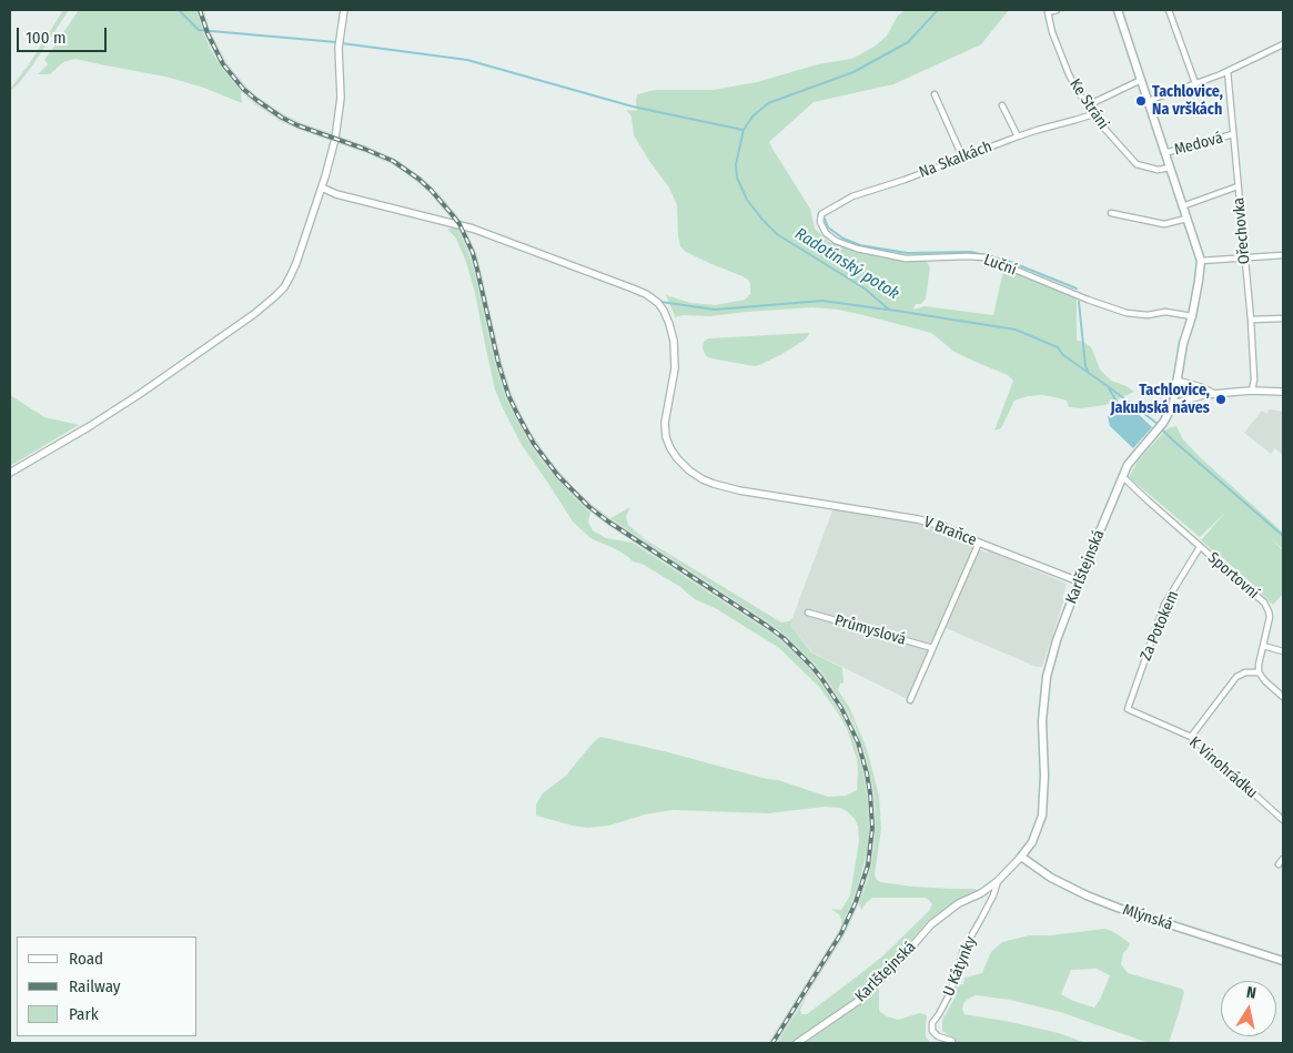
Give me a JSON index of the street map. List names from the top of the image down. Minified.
{"streets":{"main road":["Karlštejnská","Mlýnská"],"street":["Ke Stráni","Medová","Na Skalkách","Ořechovka","Luční","V Braňce","Sportovní","Za Potokem","Průmyslová","K Vinohrádku","U Kátynky"]},"crossings":[["Ke Stráni","Na Skalkách"],["Ke Stráni","Karlštejnská"],["Medová","Ořechovka"],["Medová","Karlštejnská"],["Na Skalkách","Luční"],["Luční","Karlštejnská"],["V Braňce","Karlštejnská"],["Karlštejnská","Sportovní"],["Karlštejnská","Mlýnská"],["Karlštejnská","U Kátynky"],["Sportovní","Za Potokem"],["Za Potokem","K Vinohrádku"]],"water":["Radotínský potok"],"places":["Tachlovice, Na vrškách","Tachlovice, Jakubská náves"],"legend":["Road","Railway","Park"],"scale_bar":"100 m","north":"top"}
